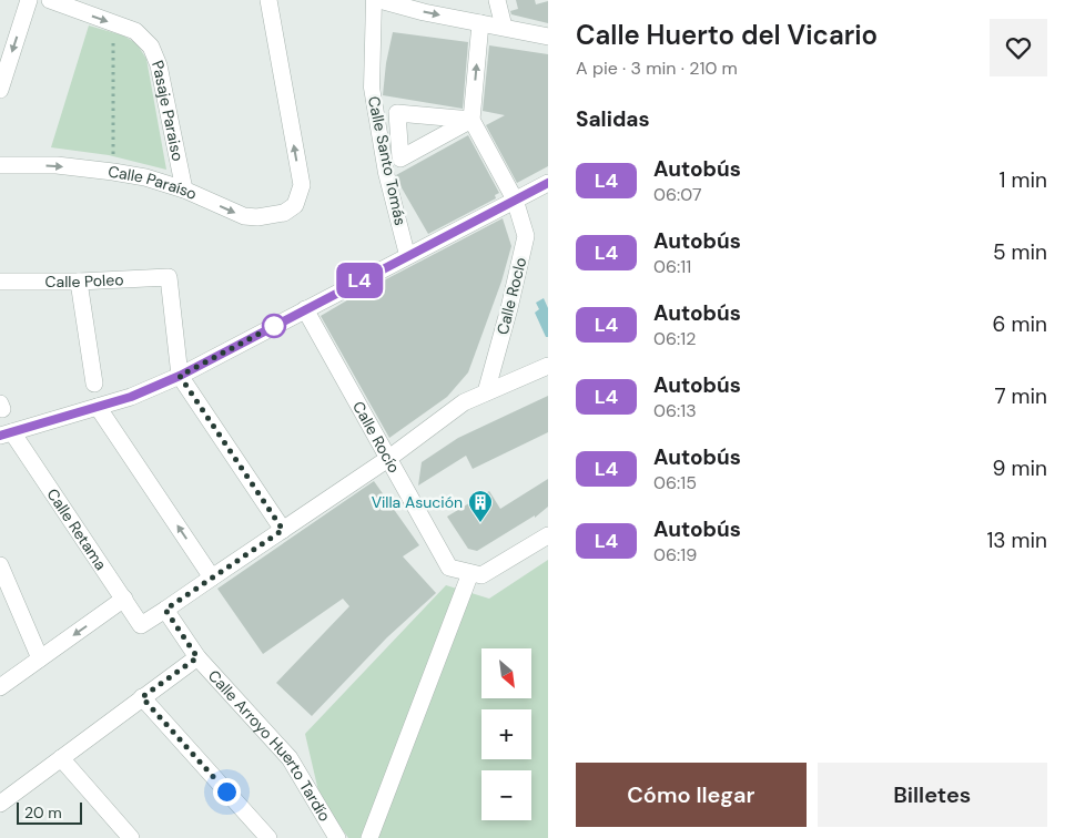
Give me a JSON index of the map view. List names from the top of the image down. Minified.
{"streets":{"street":["Pasaje Paraiso","Calle Santo Tomás","Calle Paraíso","Calle Poleo","Calle Roclo","Calle Rocío","Calle Retama","Calle Arroyo Huerto Tardío"]},"crossings":[["Pasaje Paraiso","Calle Paraíso"],["Calle Retama","Calle Arroyo Huerto Tardío"]],"one_way":["Calle Roclo"],"places":{"building":["Villa Asución"]},"lines":["bus line L4"],"scale_bar":"20 m","north":"bottom right","page":{"on_map":"L4","heading":[["Calle Huerto del Vicario","A pie · 3 min · 210 m"],"Salidas"],"list":[{"mark":"L4","name":"Autobús","note":"06:07","value":"1 min"},{"mark":"L4","name":"Autobús","note":"06:11","value":"5 min"},{"mark":"L4","name":"Autobús","note":"06:12","value":"6 min"},{"mark":"L4","name":"Autobús","note":"06:13","value":"7 min"},{"mark":"L4","name":"Autobús","note":"06:15","value":"9 min"},{"mark":"L4","name":"Autobús","note":"06:19","value":"13 min"}],"map_buttons":["+","−"],"buttons":["Cómo llegar","Billetes"],"scale":"20 m"}}
